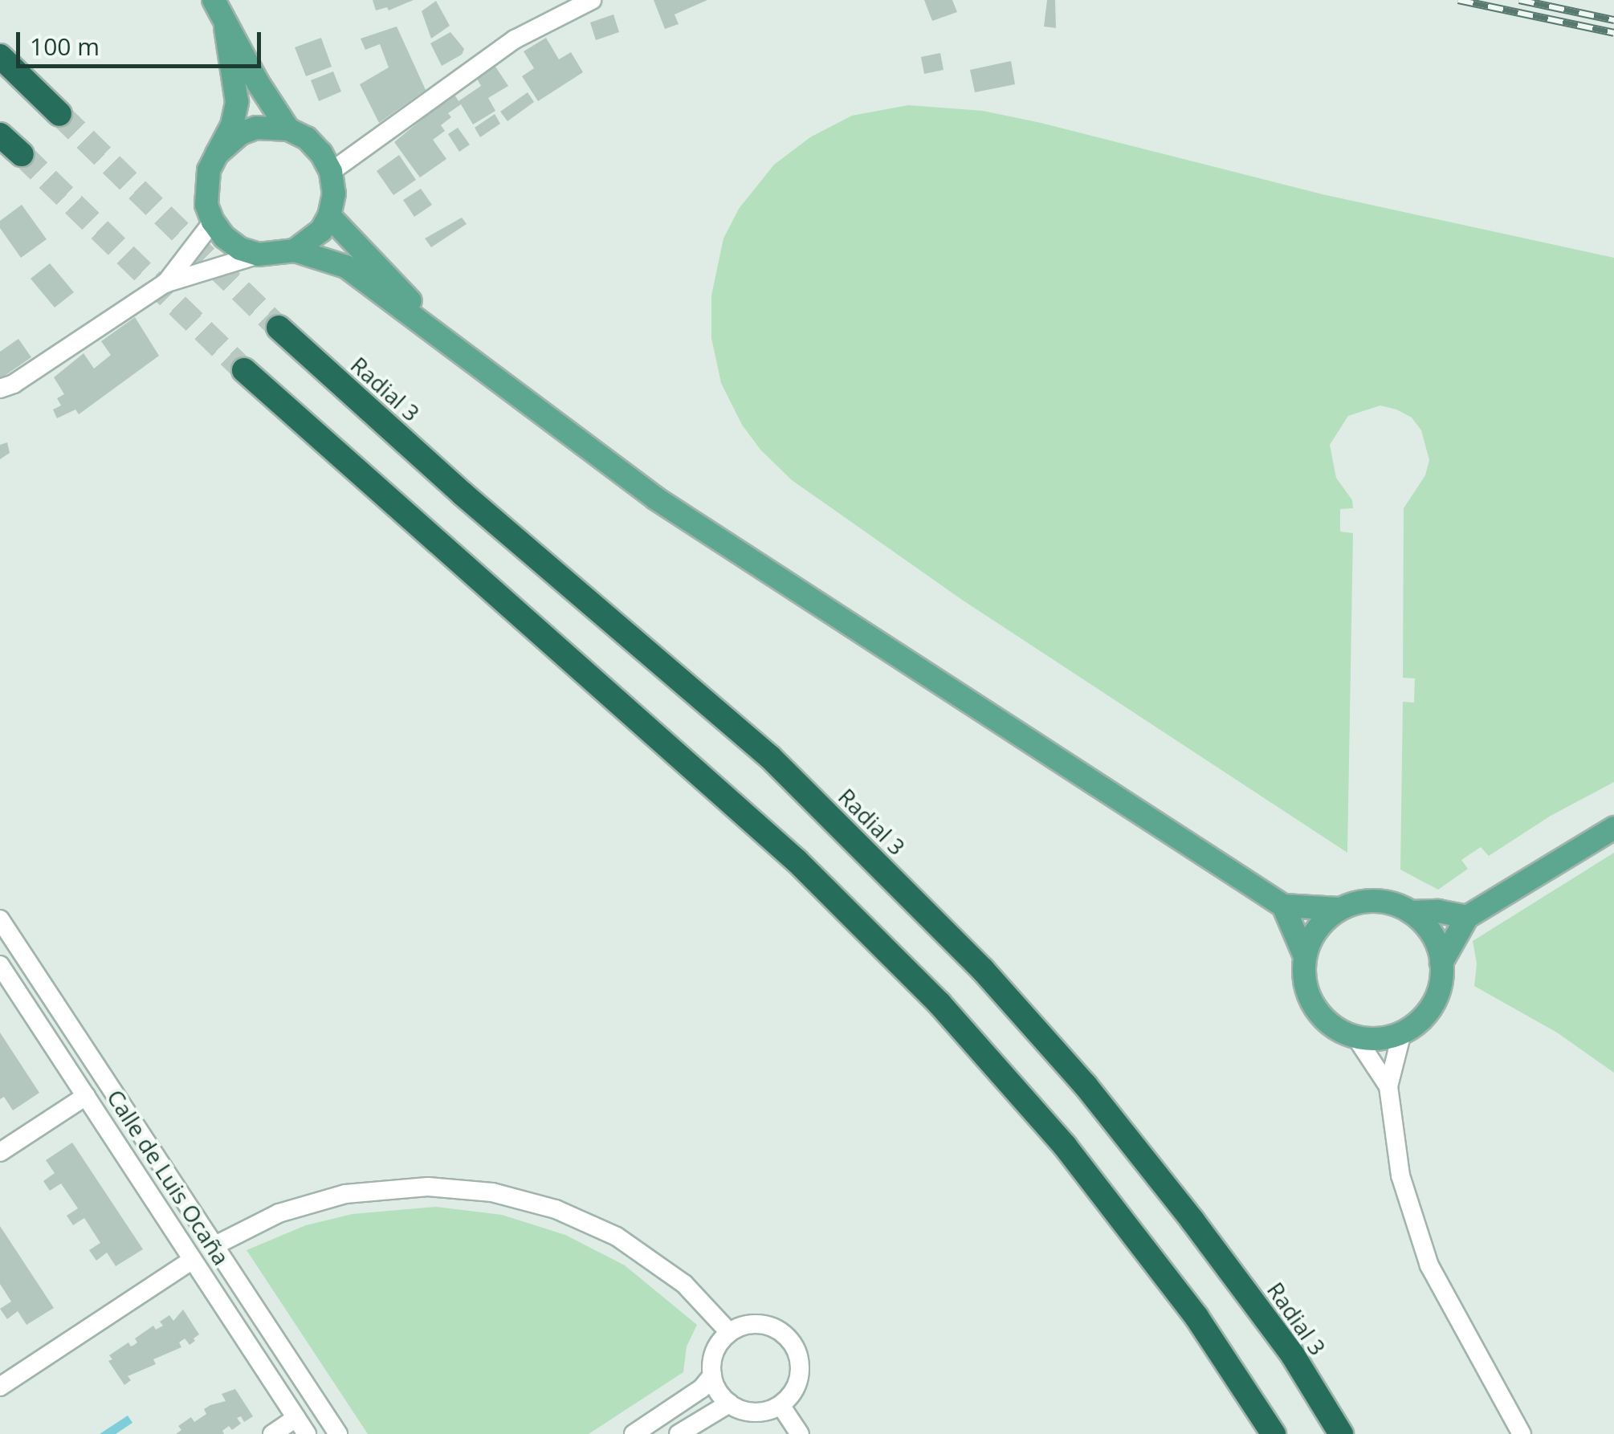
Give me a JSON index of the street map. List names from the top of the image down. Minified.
{"streets":{"highway":["Radial 3"],"street":["Calle de Luis Ocaña"]},"scale_bar":"100 m"}
